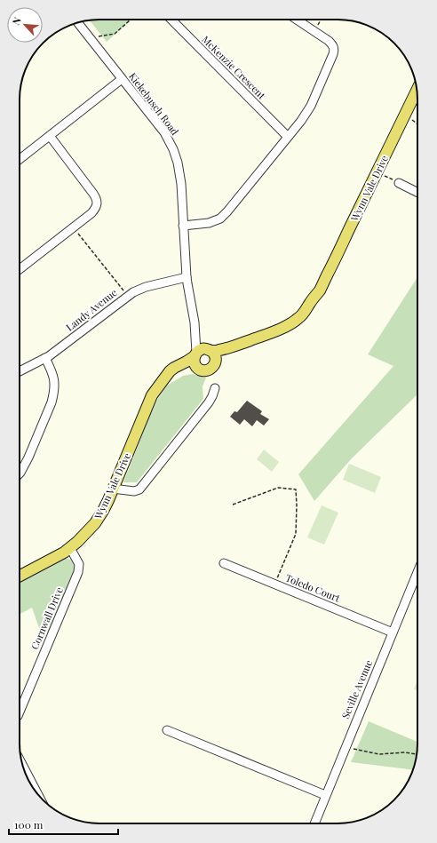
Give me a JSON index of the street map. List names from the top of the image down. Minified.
{"streets":{"main road":["Wynn Vale Drive"],"street":["McKenzie Crescent","Kiekebusch Road","Landy Avenue","Toledo Court","Cornwall Drive","Seville Avenue"]},"crossings":[["Kiekebusch Road","Wynn Vale Drive"],["Kiekebusch Road","Landy Avenue"],["Wynn Vale Drive","Cornwall Drive"],["Toledo Court","Seville Avenue"]],"scale_bar":"100 m","north":"top left"}
